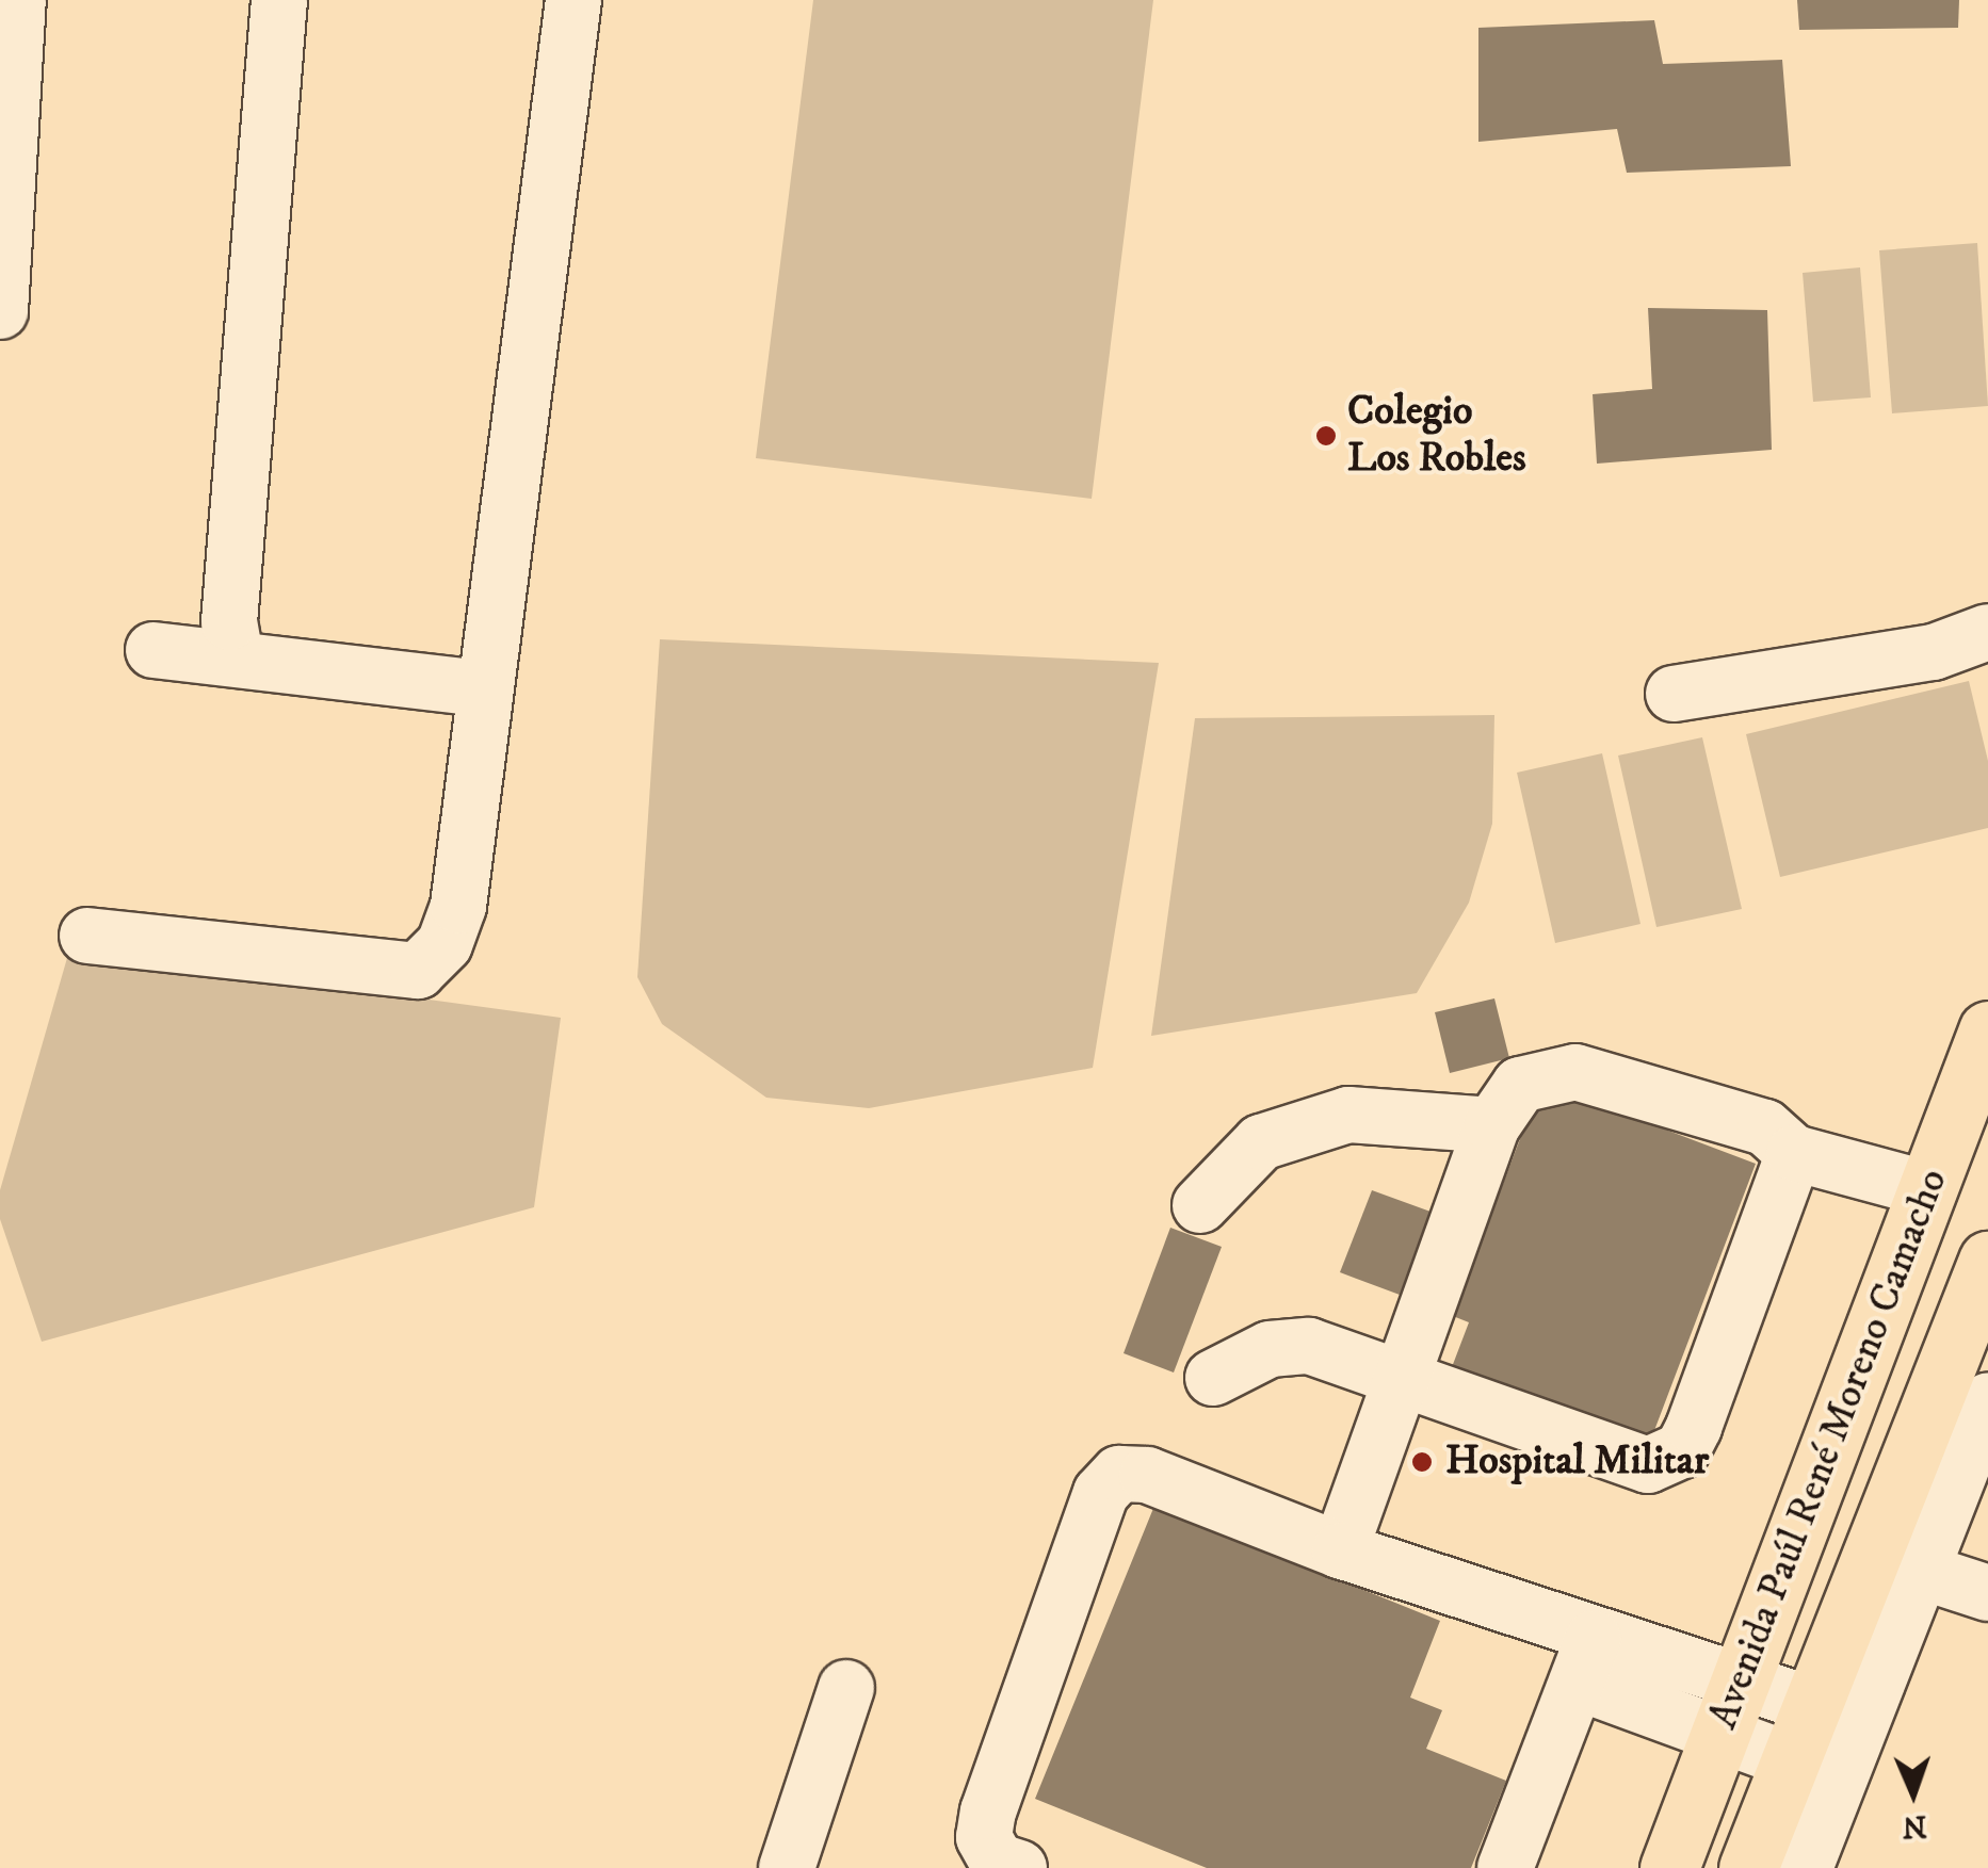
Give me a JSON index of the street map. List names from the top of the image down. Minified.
{"streets":{"main road":["Avenida Paúl René Moreno Camacho"]},"places":["Colegio Los Robles","Hospital Militar"],"north":"bottom"}
